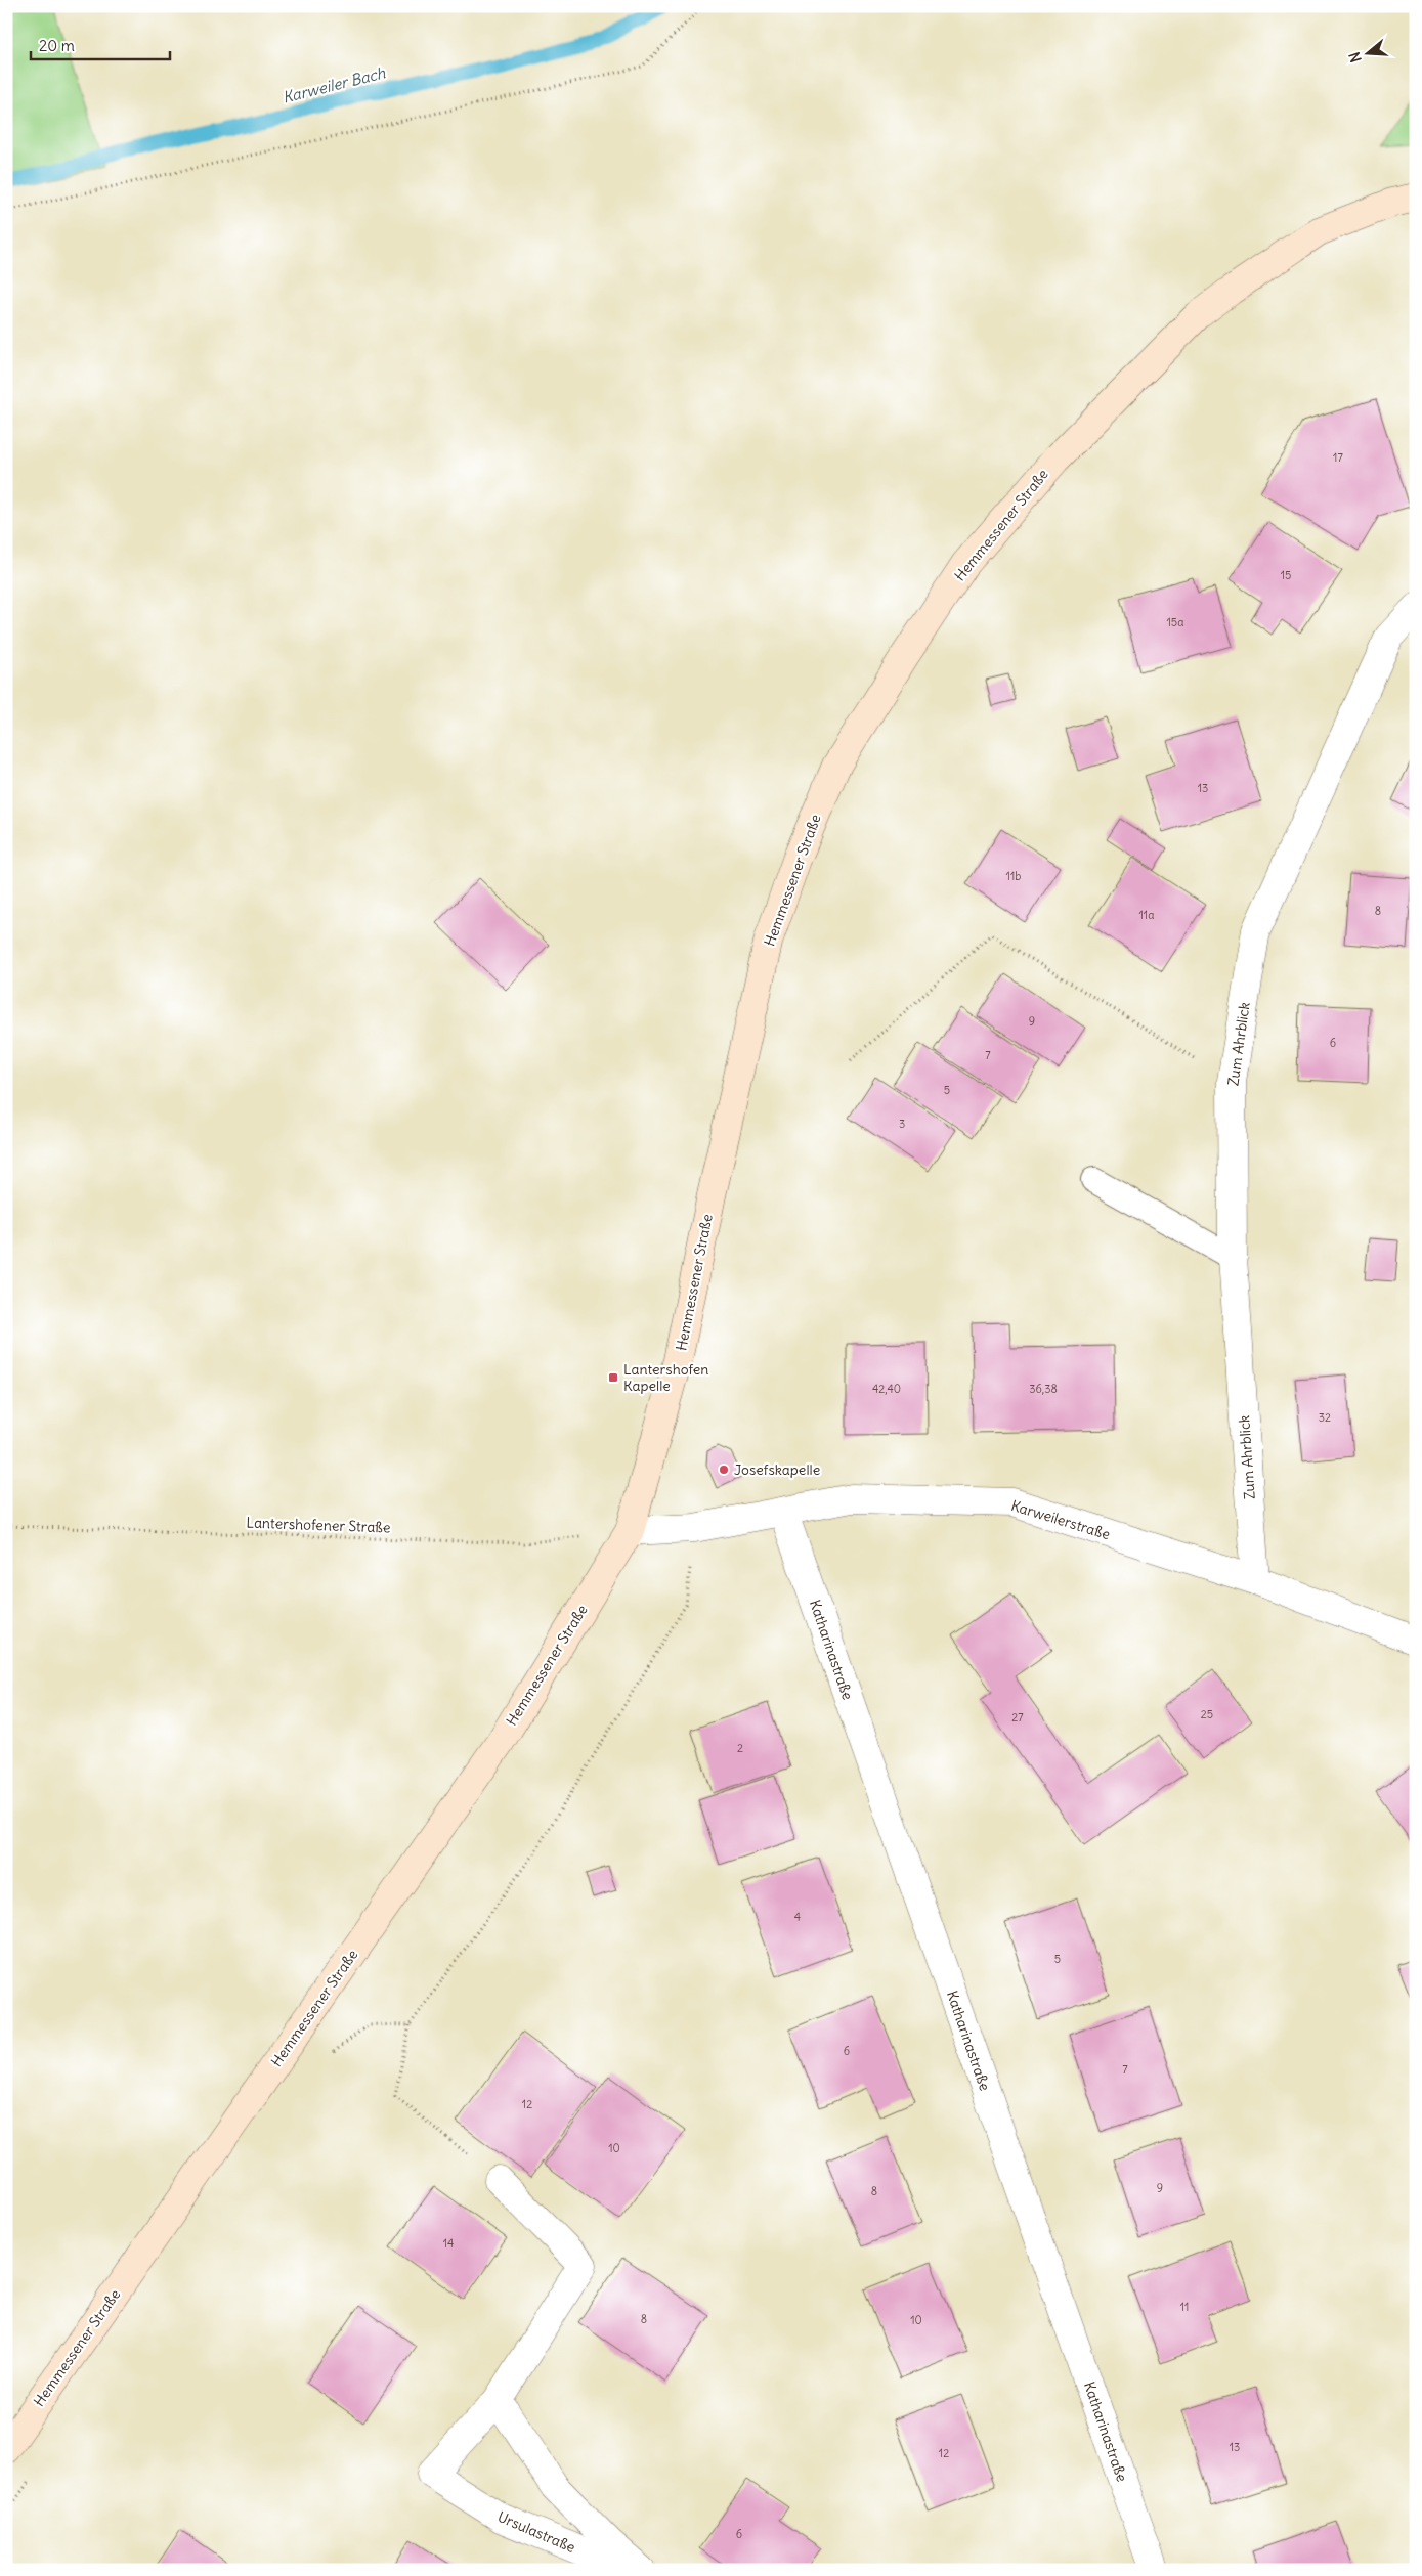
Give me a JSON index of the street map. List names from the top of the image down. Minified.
{"streets":{"main road":["Hemmessener Straße"],"street":["Zum Ahrblick","Karweilerstraße","Katharinastraße","Ursulastraße"],"path":["Lantershofener Straße"]},"crossings":[["Hemmessener Straße","Karweilerstraße"],["Hemmessener Straße","Lantershofener Straße"],["Zum Ahrblick","Karweilerstraße"],["Karweilerstraße","Lantershofener Straße"],["Karweilerstraße","Katharinastraße"]],"water":["Karweiler Bach"],"places":{"transit":["Lantershofen Kapelle"],"other":["Josefskapelle"]},"house_numbers":["17","15","15a","13","11b","8","11a","9","6","7","5","3","42,40","36,38","32","25","27","2","4","5","6","7","12","10","9","8","14","11","8","10","13","12","6"],"scale_bar":"20 m","north":"left"}
